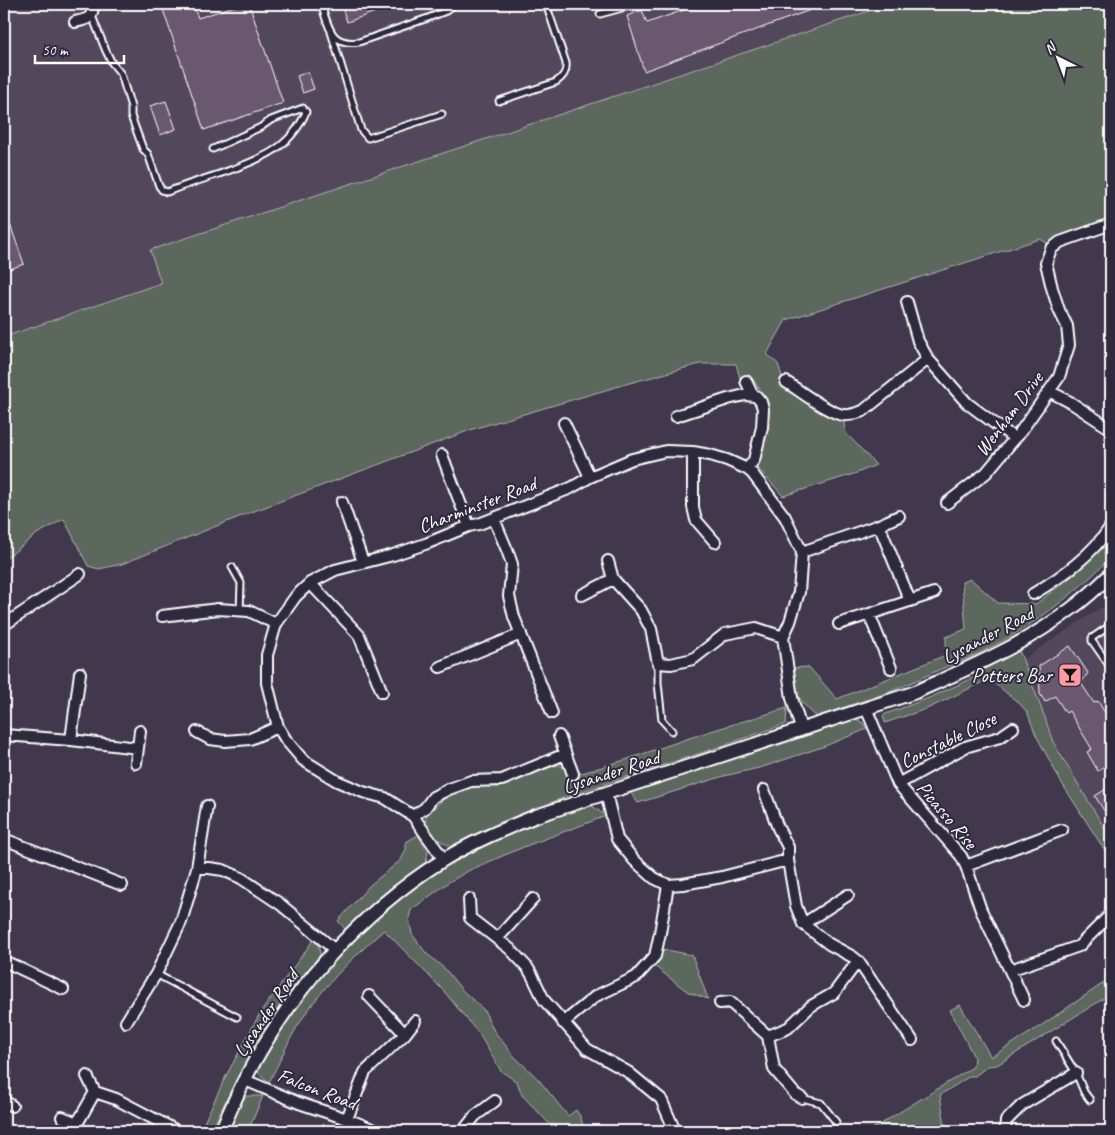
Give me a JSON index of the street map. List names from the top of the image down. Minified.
{"streets":{"street":["Wenham Drive","Charminster Road","Lysander Road","Constable Close","Picasso Rise","Falcon Road"]},"crossings":[["Charminster Road","Lysander Road"],["Lysander Road","Picasso Rise"],["Lysander Road","Falcon Road"],["Constable Close","Picasso Rise"]],"places":{"bar":["Potters Bar"]},"scale_bar":"50 m","north":"top left"}
